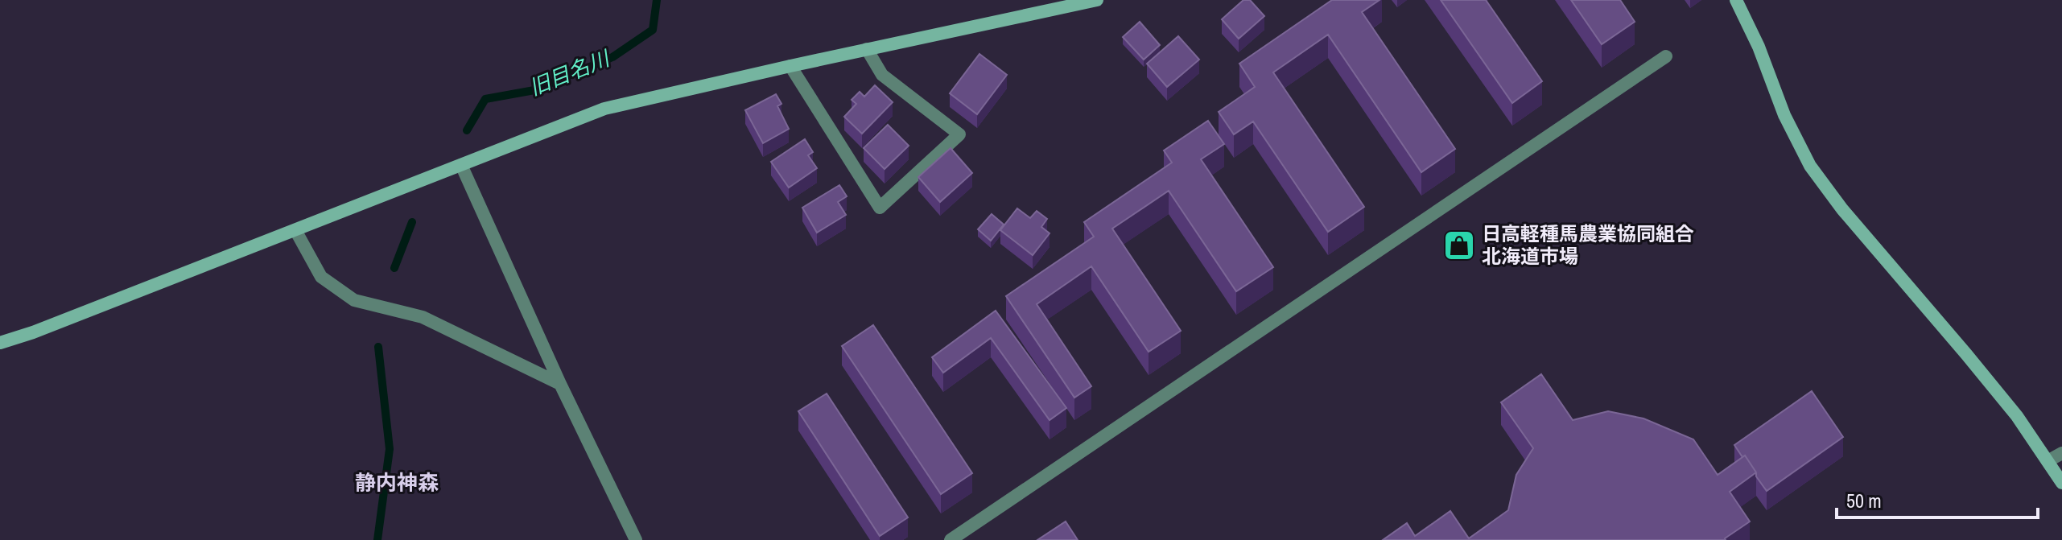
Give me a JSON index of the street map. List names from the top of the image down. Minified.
{"districts":["静内神森"],"water":["旧目名川"],"places":{"shop":["日高軽種馬農業協同組合 北海道市場"]},"scale_bar":"50 m"}
